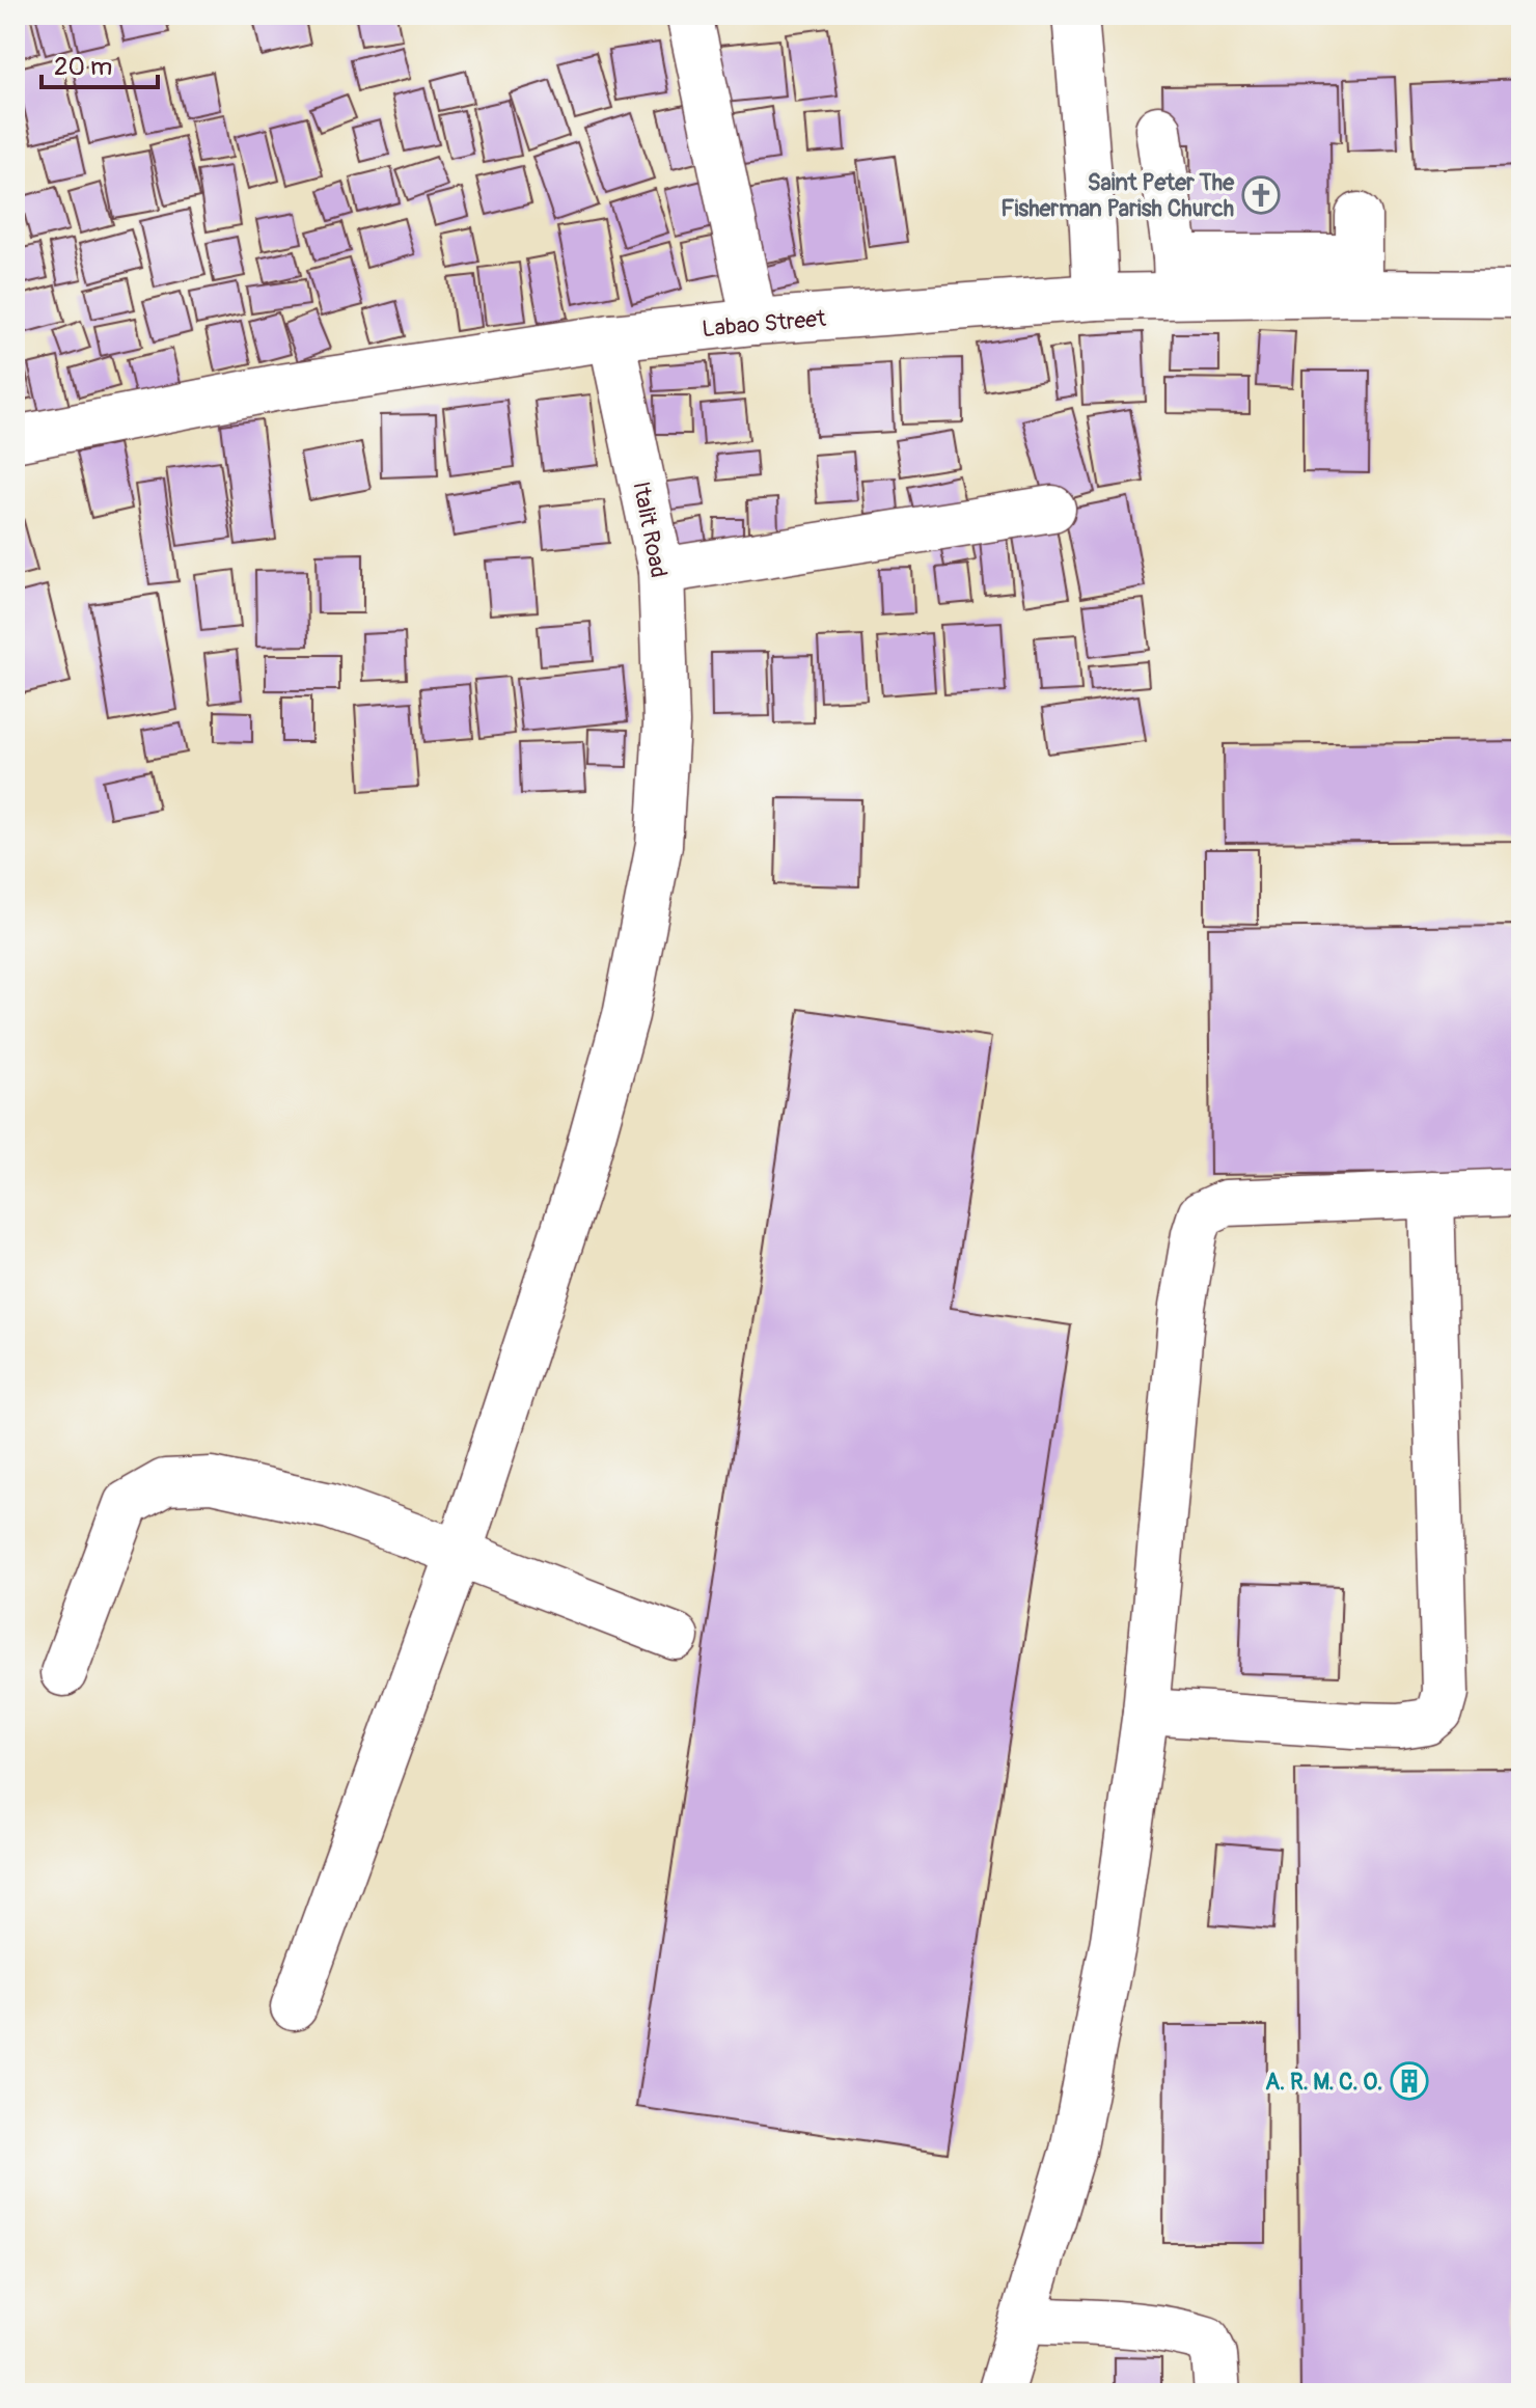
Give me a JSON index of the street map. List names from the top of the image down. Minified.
{"streets":{"main road":["Labao Street","Italit Road"]},"crossings":[["Labao Street","Italit Road"]],"places":{"church":["Saint Peter The Fisherman Parish Church"],"building":["A. R. M. C. O."]},"scale_bar":"20 m"}
